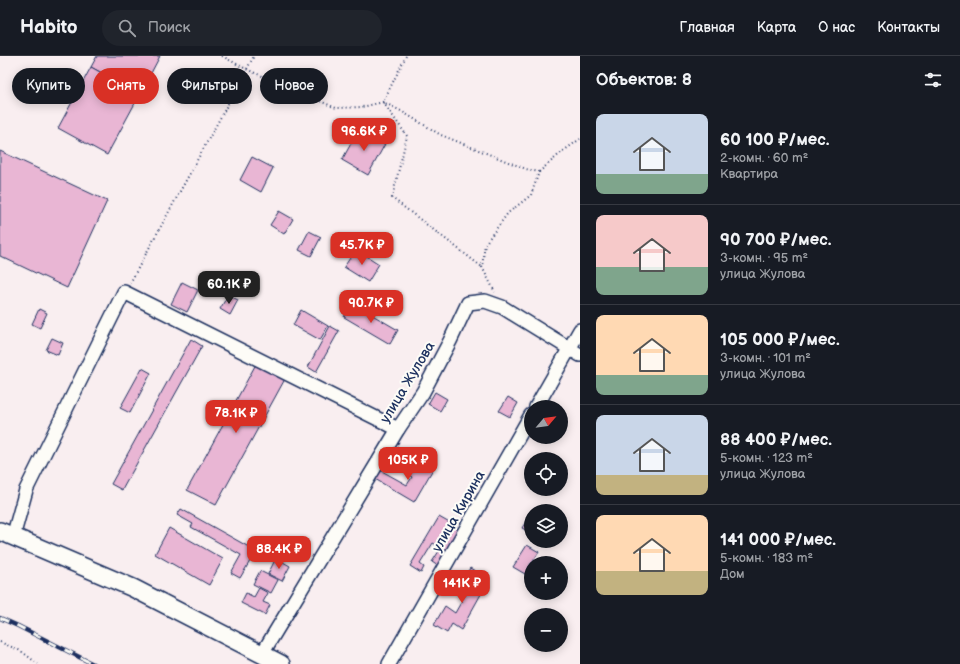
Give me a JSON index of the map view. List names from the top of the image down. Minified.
{"streets":{"street":["улица Жулова","улица Кирина"]},"north":"top right","page":{"header":"Habito","search":"Поиск","nav":["Главная","Карта","О нас","Контакты"],"heading":"Объектов: 8","chip":["Купить","Снять","Фильтры","Новое"],"list":[{"name":"60 100 ₽/мес.","note":"2-комн. · 60 m² · Квартира"},{"name":"90 700 ₽/мес.","note":"3-комн. · 95 m² · улица Жулова"},{"name":"105 000 ₽/мес.","note":"3-комн. · 101 m² · улица Жулова"},{"name":"88 400 ₽/мес.","note":"5-комн. · 123 m² · улица Жулова"},{"name":"141 000 ₽/мес.","note":"5-комн. · 183 m² · Дом"}],"price":["96.6K ₽","45.7K ₽","60.1K ₽","90.7K ₽","78.1K ₽","105K ₽","88.4K ₽","141K ₽"],"map_buttons":["+","−"]}}
